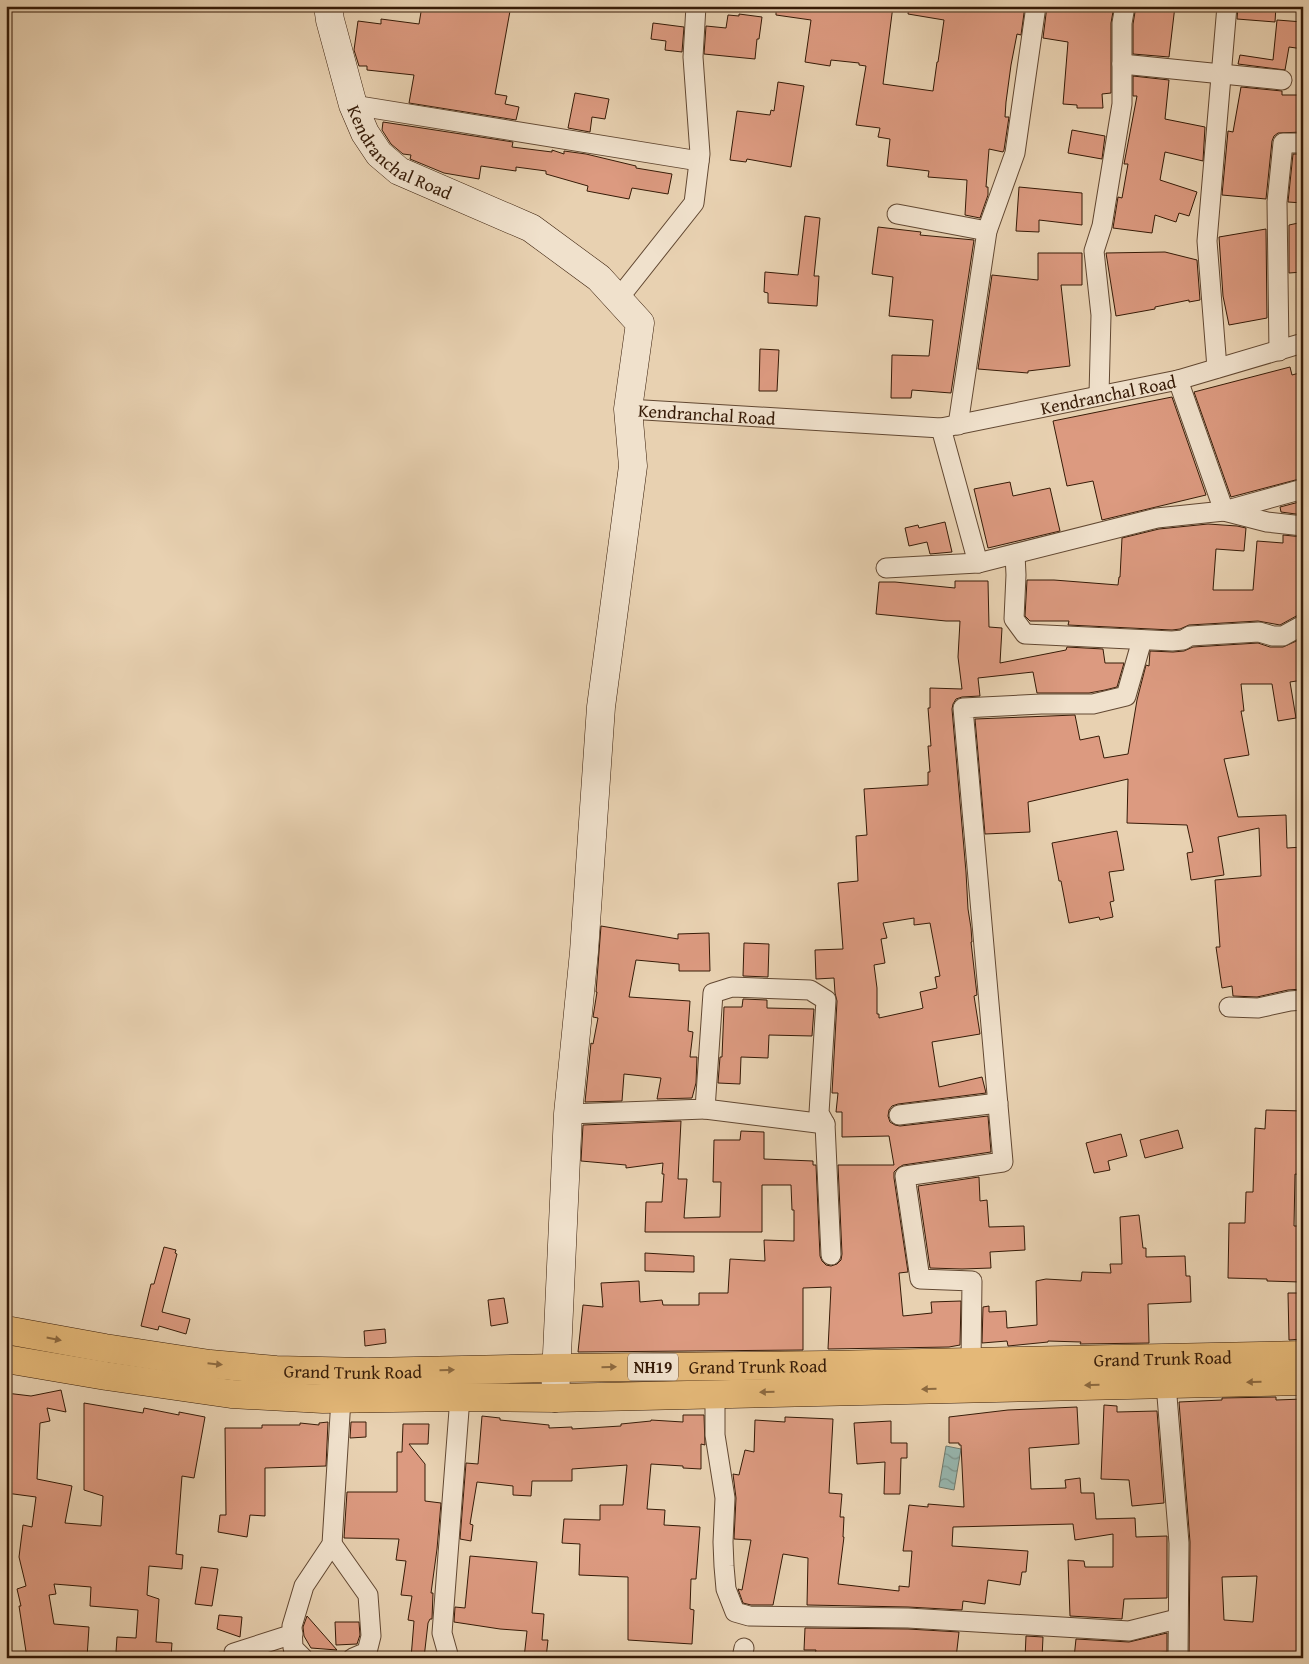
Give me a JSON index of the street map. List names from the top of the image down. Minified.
{"streets":{"highway":["Grand Trunk Road","NH19"],"street":["Kendranchal Road"]}}
